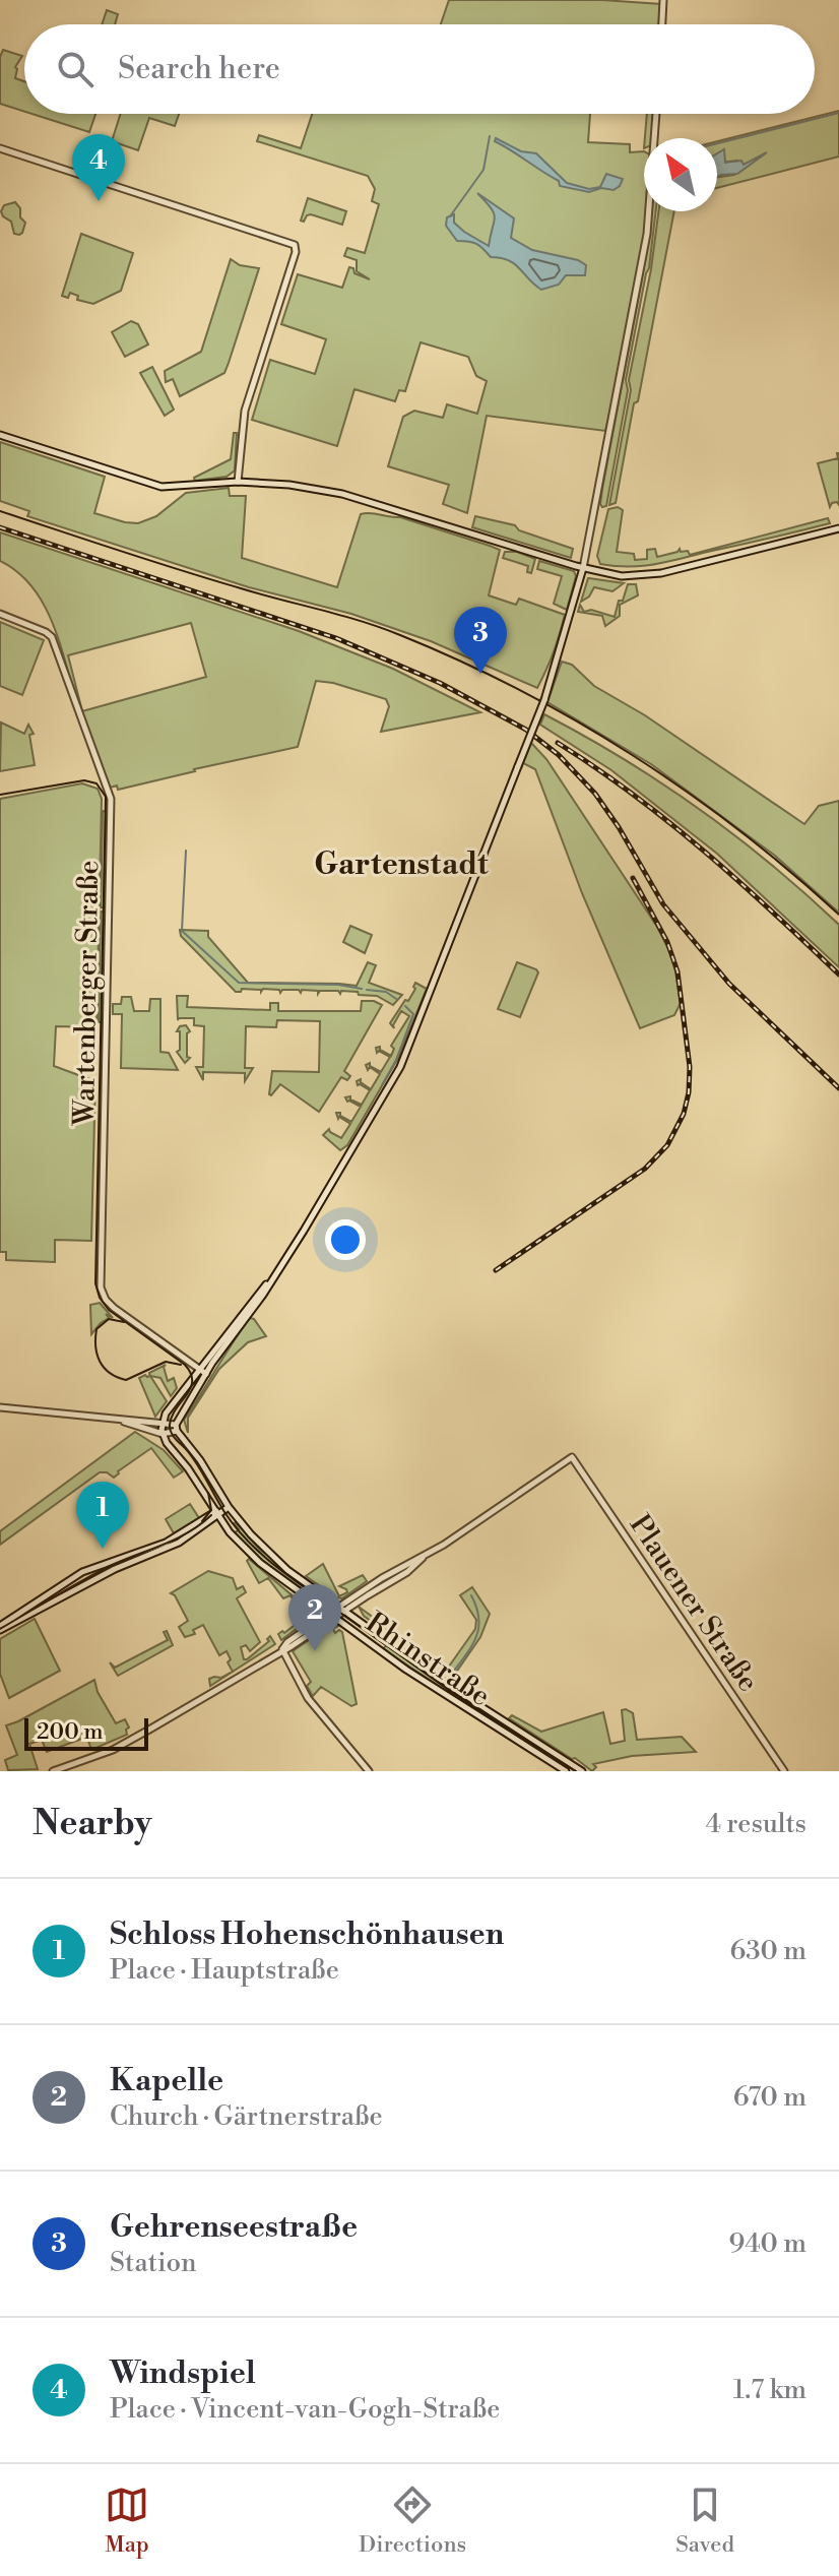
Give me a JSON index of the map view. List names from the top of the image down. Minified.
{"streets":{"main road":["Wartenberger Straße","Plauener Straße","Rhinstraße"]},"crossings":[["Plauener Straße","Rhinstraße"]],"districts":["Gartenstadt"],"scale_bar":"200 m","north":"top left","page":{"search":"Search here","pins":["4","3","1","2"],"scale":"200 m","heading":["Nearby","4 results"],"list":[{"mark":"1","name":"Schloss Hohenschönhausen","note":"Place · Hauptstraße","value":"630 m"},{"mark":"2","name":"Kapelle","note":"Church · Gärtnerstraße","value":"670 m"},{"mark":"3","name":"Gehrenseestraße","note":"Station","value":"940 m"},{"mark":"4","name":"Windspiel","note":"Place · Vincent-van-Gogh-Straße","value":"1.7 km"}],"nav":["Map","Directions","Saved"]}}
